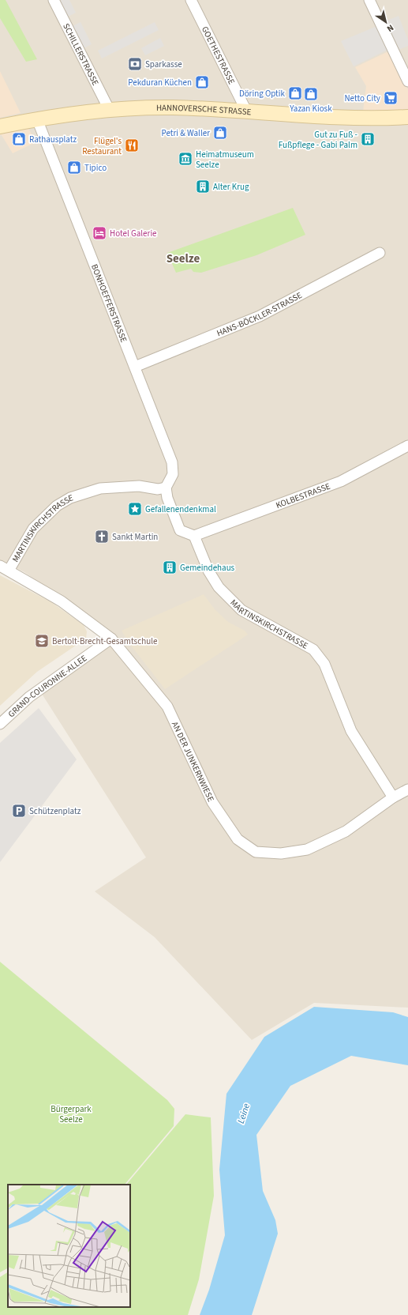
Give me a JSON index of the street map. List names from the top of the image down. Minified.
{"streets":{"street":["SCHILLERSTRASSE","GOETHESTRASSE","HANNOVERSCHE STRASSE","BONHOEFFERSTRASSE","HANS-BÖCKLER-STRASSE","KOLBESTRASSE","MARTINSKIRCHSTRASSE","GRAND-COURONNE-ALLEE","AN DER JUNKERNWIESE"]},"crossings":[["SCHILLERSTRASSE","HANNOVERSCHE STRASSE"],["GOETHESTRASSE","HANNOVERSCHE STRASSE"],["HANNOVERSCHE STRASSE","BONHOEFFERSTRASSE"],["BONHOEFFERSTRASSE","HANS-BÖCKLER-STRASSE"],["BONHOEFFERSTRASSE","MARTINSKIRCHSTRASSE"],["KOLBESTRASSE","MARTINSKIRCHSTRASSE"],["MARTINSKIRCHSTRASSE","AN DER JUNKERNWIESE"],["GRAND-COURONNE-ALLEE","AN DER JUNKERNWIESE"]],"districts":["Seelze"],"water":["Leine"],"parks":["Bürgerpark Seelze"],"places":{"bank":["Sparkasse"],"shop":["Pekduran Küchen","Döring Optik","Yazan Kiosk","Petri & Waller","Rathausplatz","Tipico"],"supermarket":["Netto City"],"building":["Gut zu Fuß - Fußpflege - Gabi Palm","Alter Krug","Gemeindehaus"],"restaurant":["Flügel's Restaurant"],"museum":["Heimatmuseum Seelze"],"hotel":["Hotel Galerie"],"place":["Gefallenendenkmal"],"church":["Sankt Martin"],"school or university":["Bertolt-Brecht-Gesamtschule"],"parking":["Schützenplatz"]},"north":"bottom right"}
